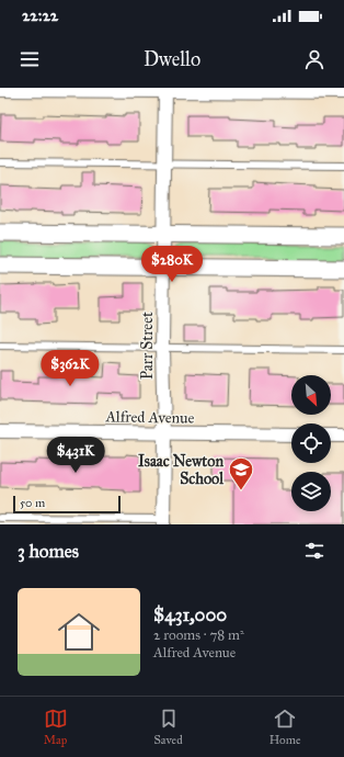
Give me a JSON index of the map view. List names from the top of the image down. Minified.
{"streets":{"street":["Parr Street","Alfred Avenue"]},"crossings":[["Parr Street","Alfred Avenue"]],"places":{"school or university":["Isaac Newton School"]},"scale_bar":"50 m","north":"bottom right","page":{"status":"22:22","header":"Dwello","price":["$280K","$362K","$431K"],"scale":"50 m","heading":"3 homes","list":[{"name":"$431,000","note":"2 rooms · 78 m² · Alfred Avenue"}],"tabs":["Map","Saved","Home"]}}
